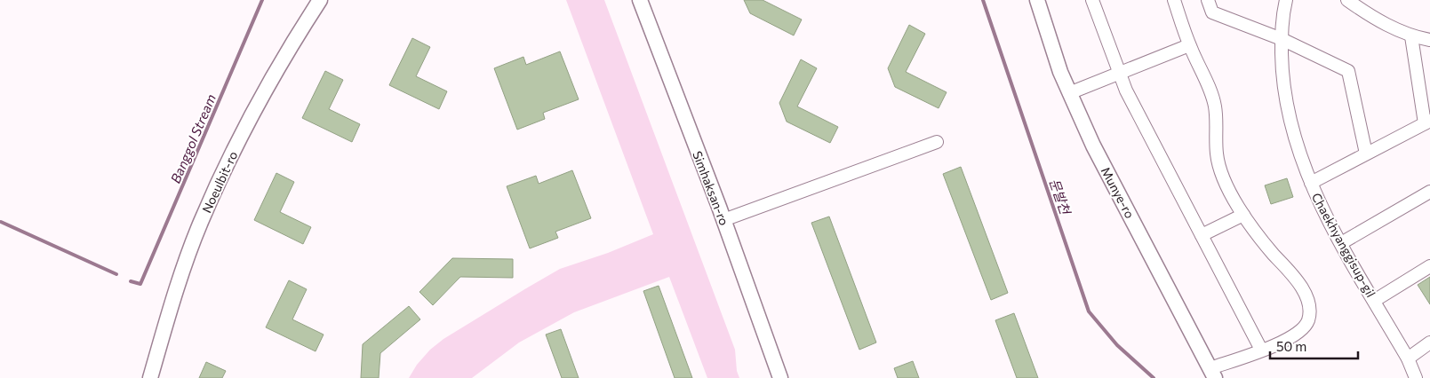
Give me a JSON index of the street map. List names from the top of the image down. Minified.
{"streets":{"street":["Noeulbit-ro","Simhaksan-ro","Munye-ro","Chaekhyanggisup-gil"]},"water":["Banggol Stream","문발천"],"scale_bar":"50 m"}
